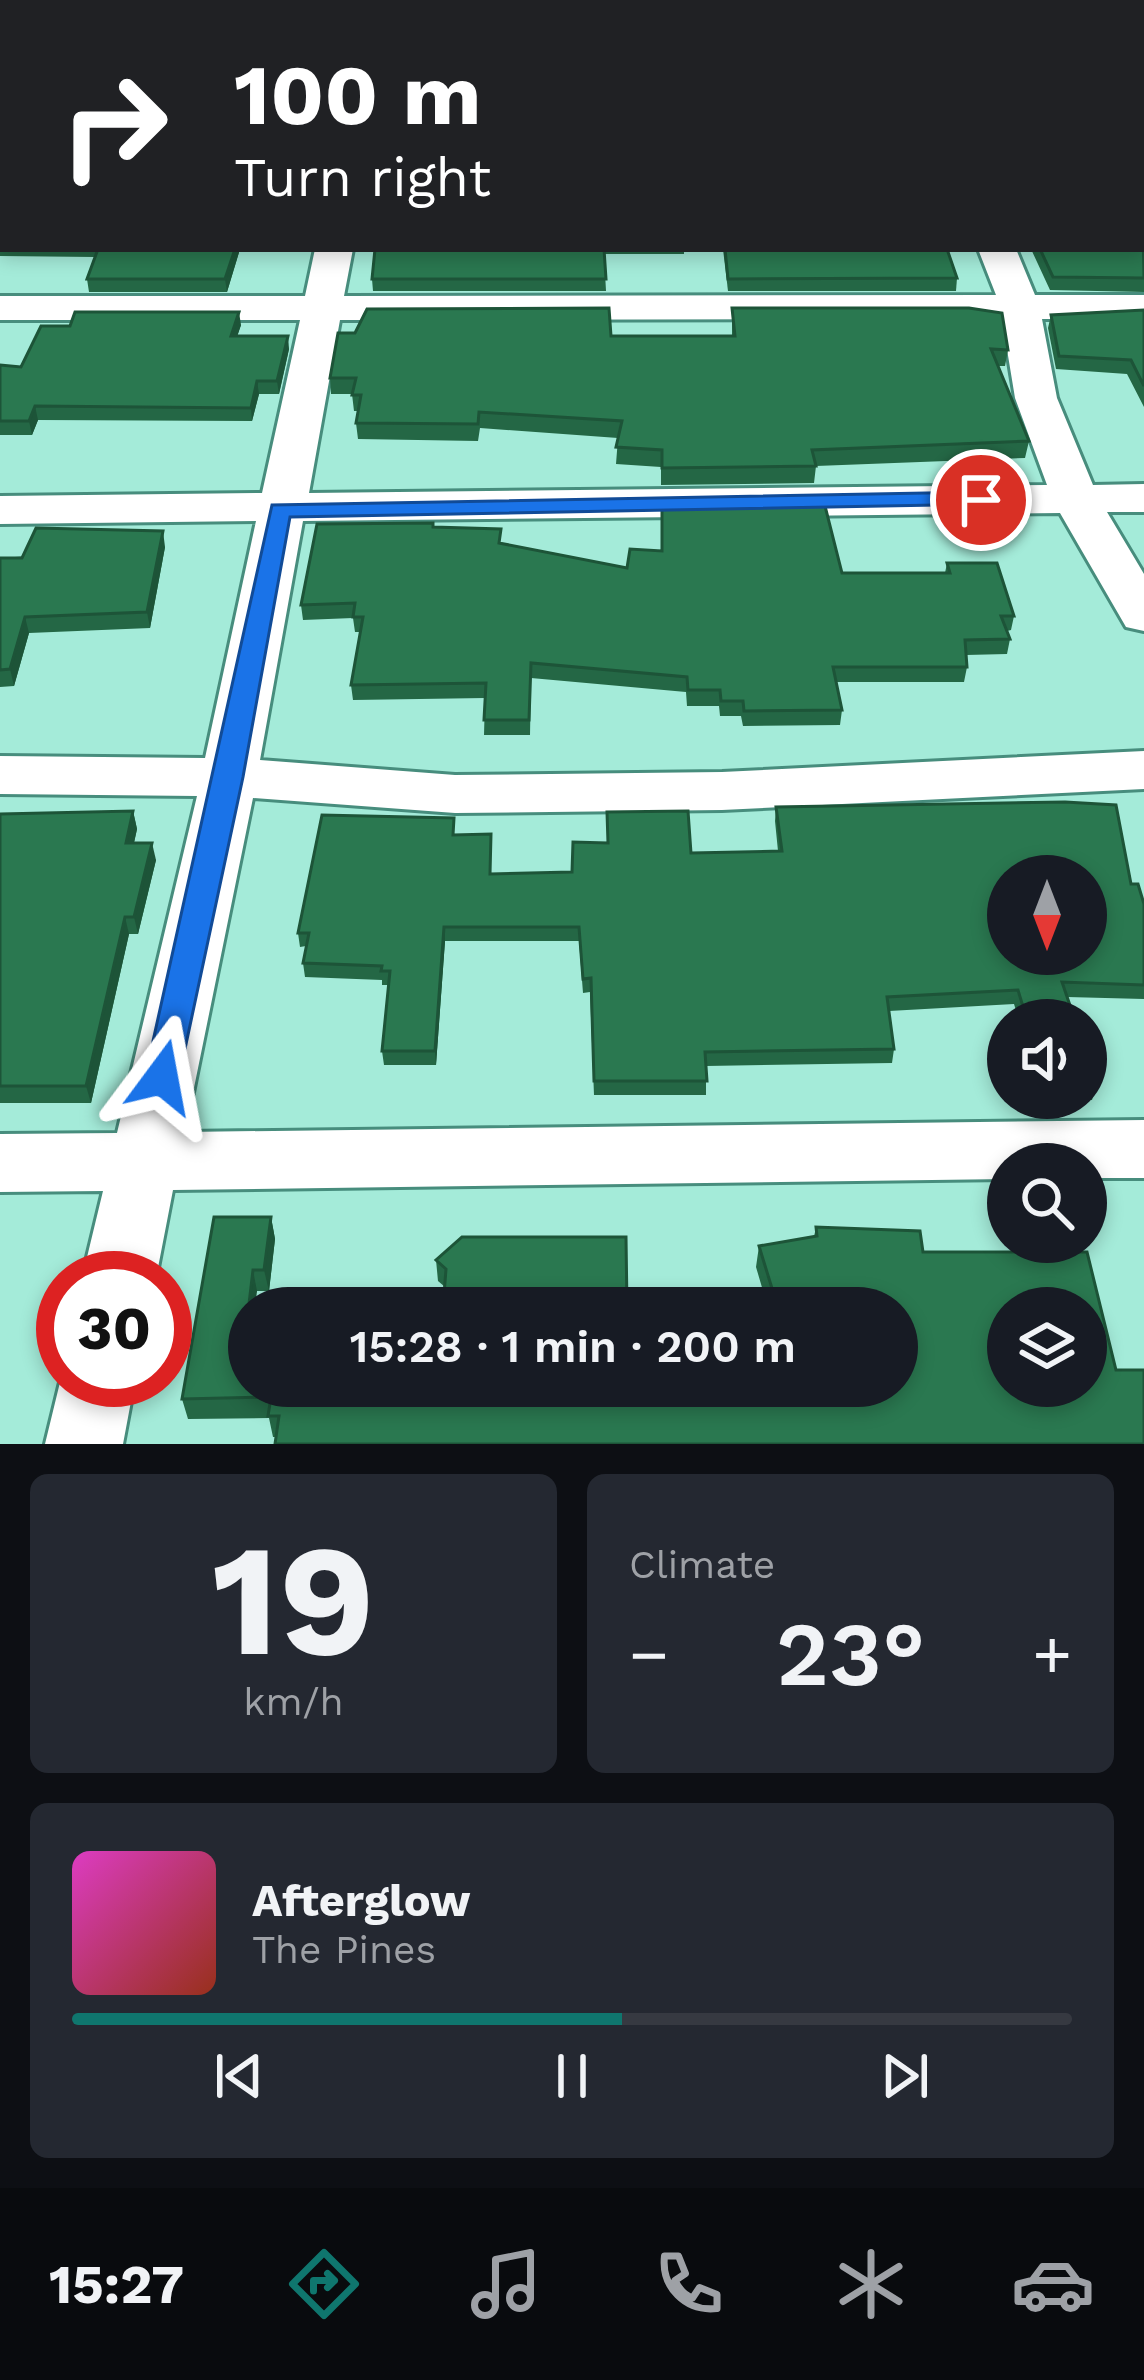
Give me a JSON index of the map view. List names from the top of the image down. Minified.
{"north":"bottom","page":{"turn":["100 m","Turn right"],"limit":"30","trip":"15:28 · 1 min · 200 m","tile":[["19","km/h"],"Climate"],"heat":["−","23°","+"],"song":["Afterglow","The Pines"],"tabs":"15:27"}}
